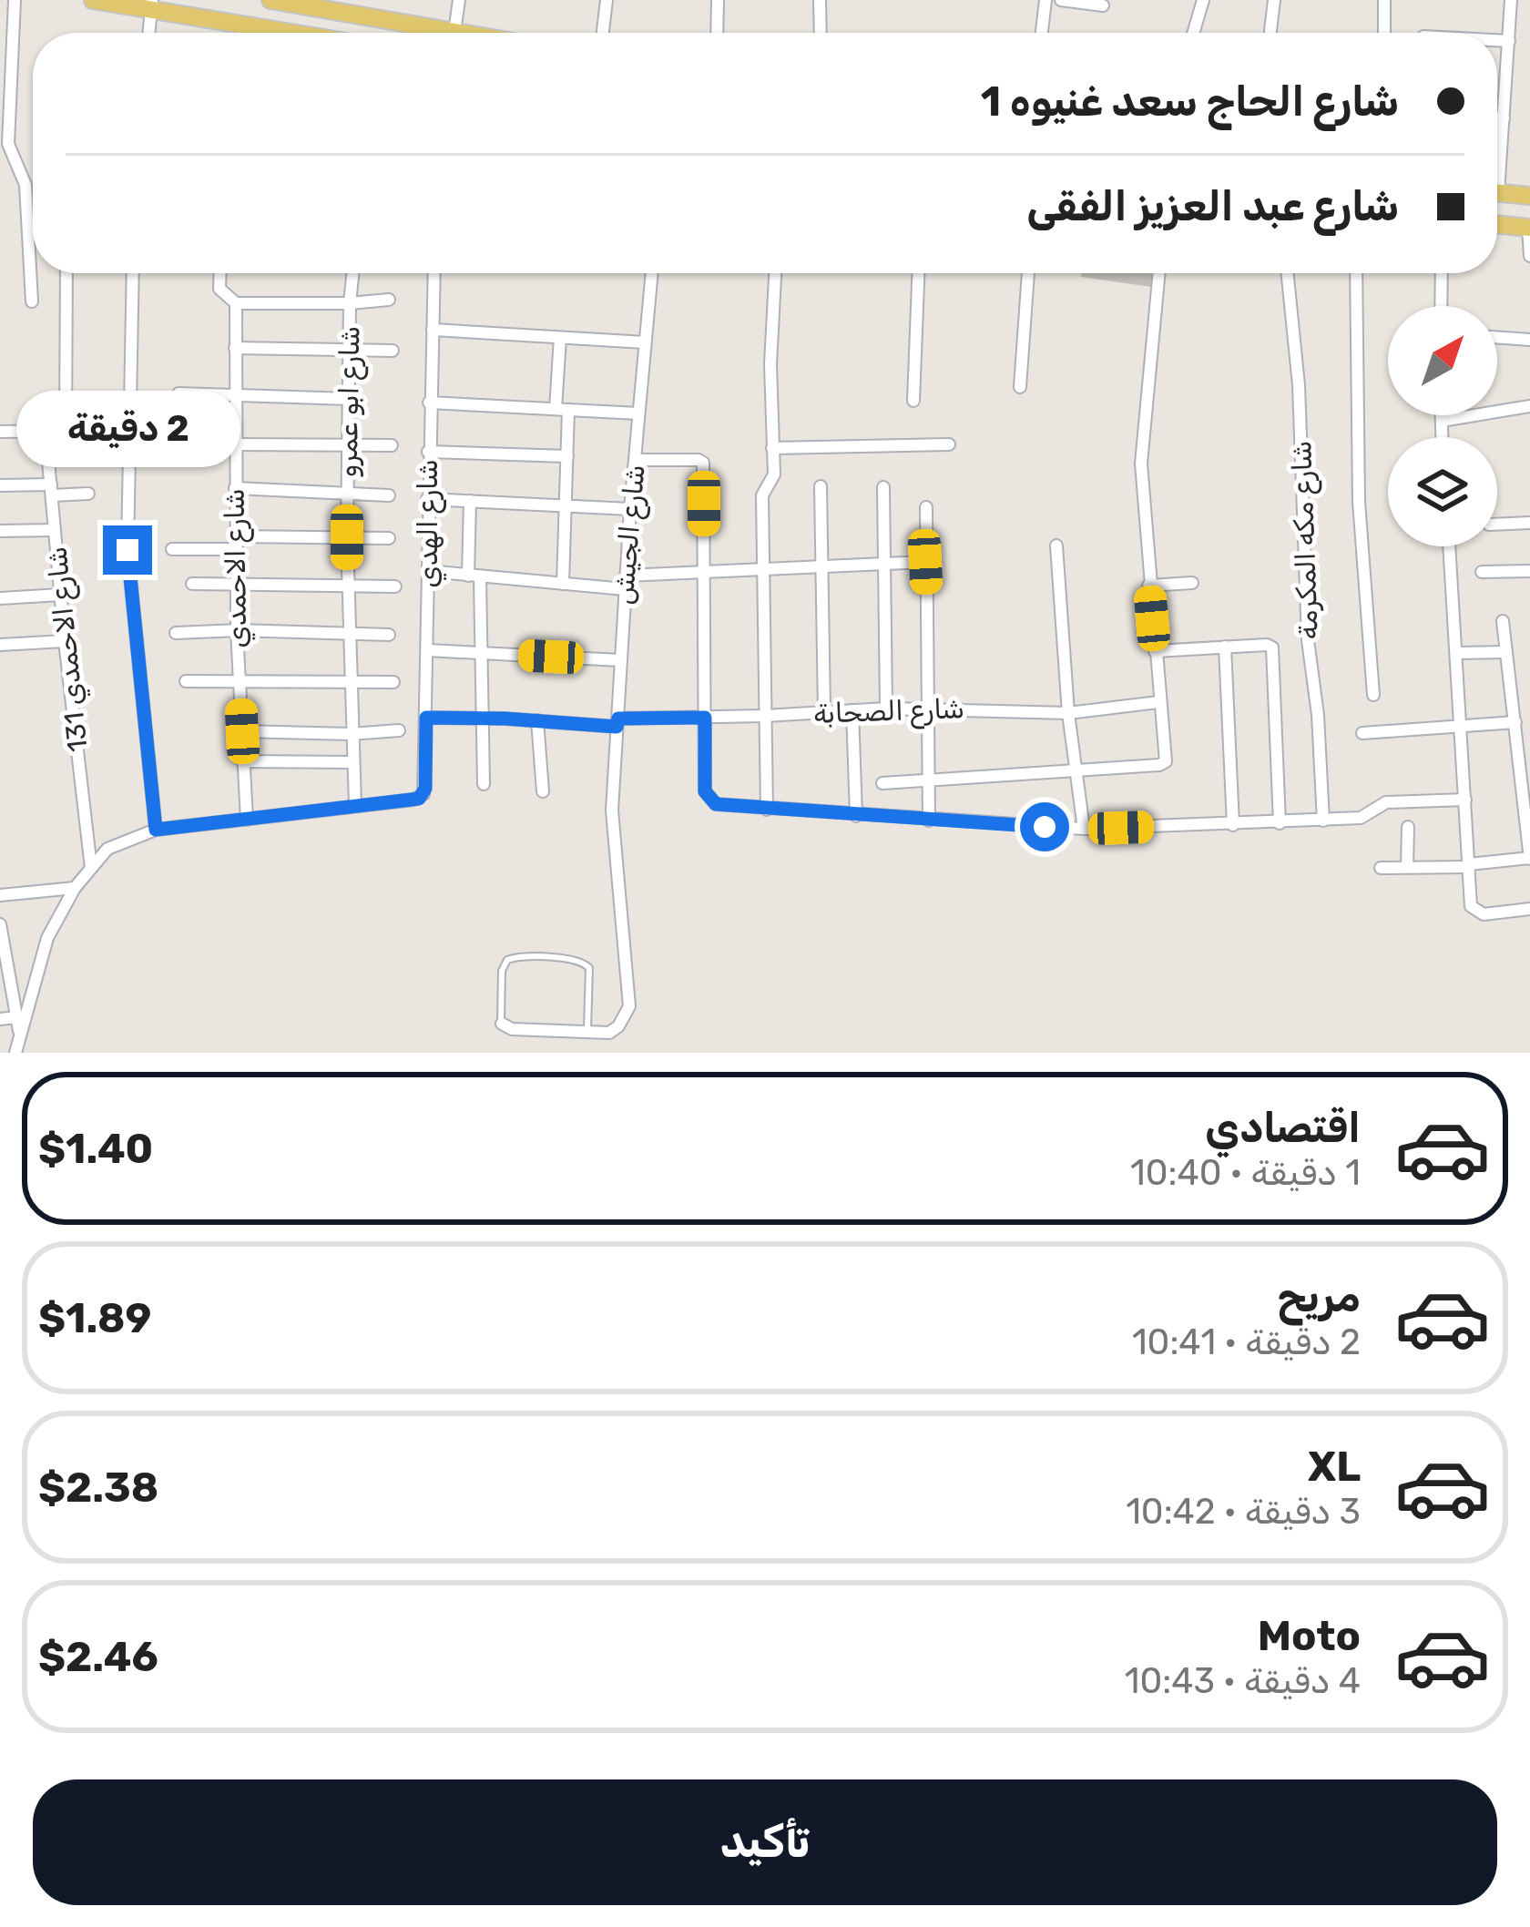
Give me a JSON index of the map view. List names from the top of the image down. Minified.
{"streets":{"street":["شارع ابو عمرو","شارع الهدي","شارع الجيش","شارع مكه المكرمة","شارع الاحمدي","شارع الاحمدي 131","شارع الصحابة"]},"crossings":[["شارع ابو عمرو","شارع الهدي"],["شارع الهدي","شارع الصحابة"],["شارع الجيش","شارع الصحابة"]],"north":"top right","page":{"banner":["شارع الحاج سعد غنيوه 1","شارع عبد العزيز الفقى"],"bubble":"2 دقيقة","list":[{"name":"اقتصادي","note":"1 دقيقة · 10:40","value":"$1.40"},{"name":"مريح","note":"2 دقيقة · 10:41","value":"$1.89"},{"name":"XL","note":"3 دقيقة · 10:42","value":"$2.38"},{"name":"Moto","note":"4 دقيقة · 10:43","value":"$2.46"}],"buttons":"تأكيد"}}
